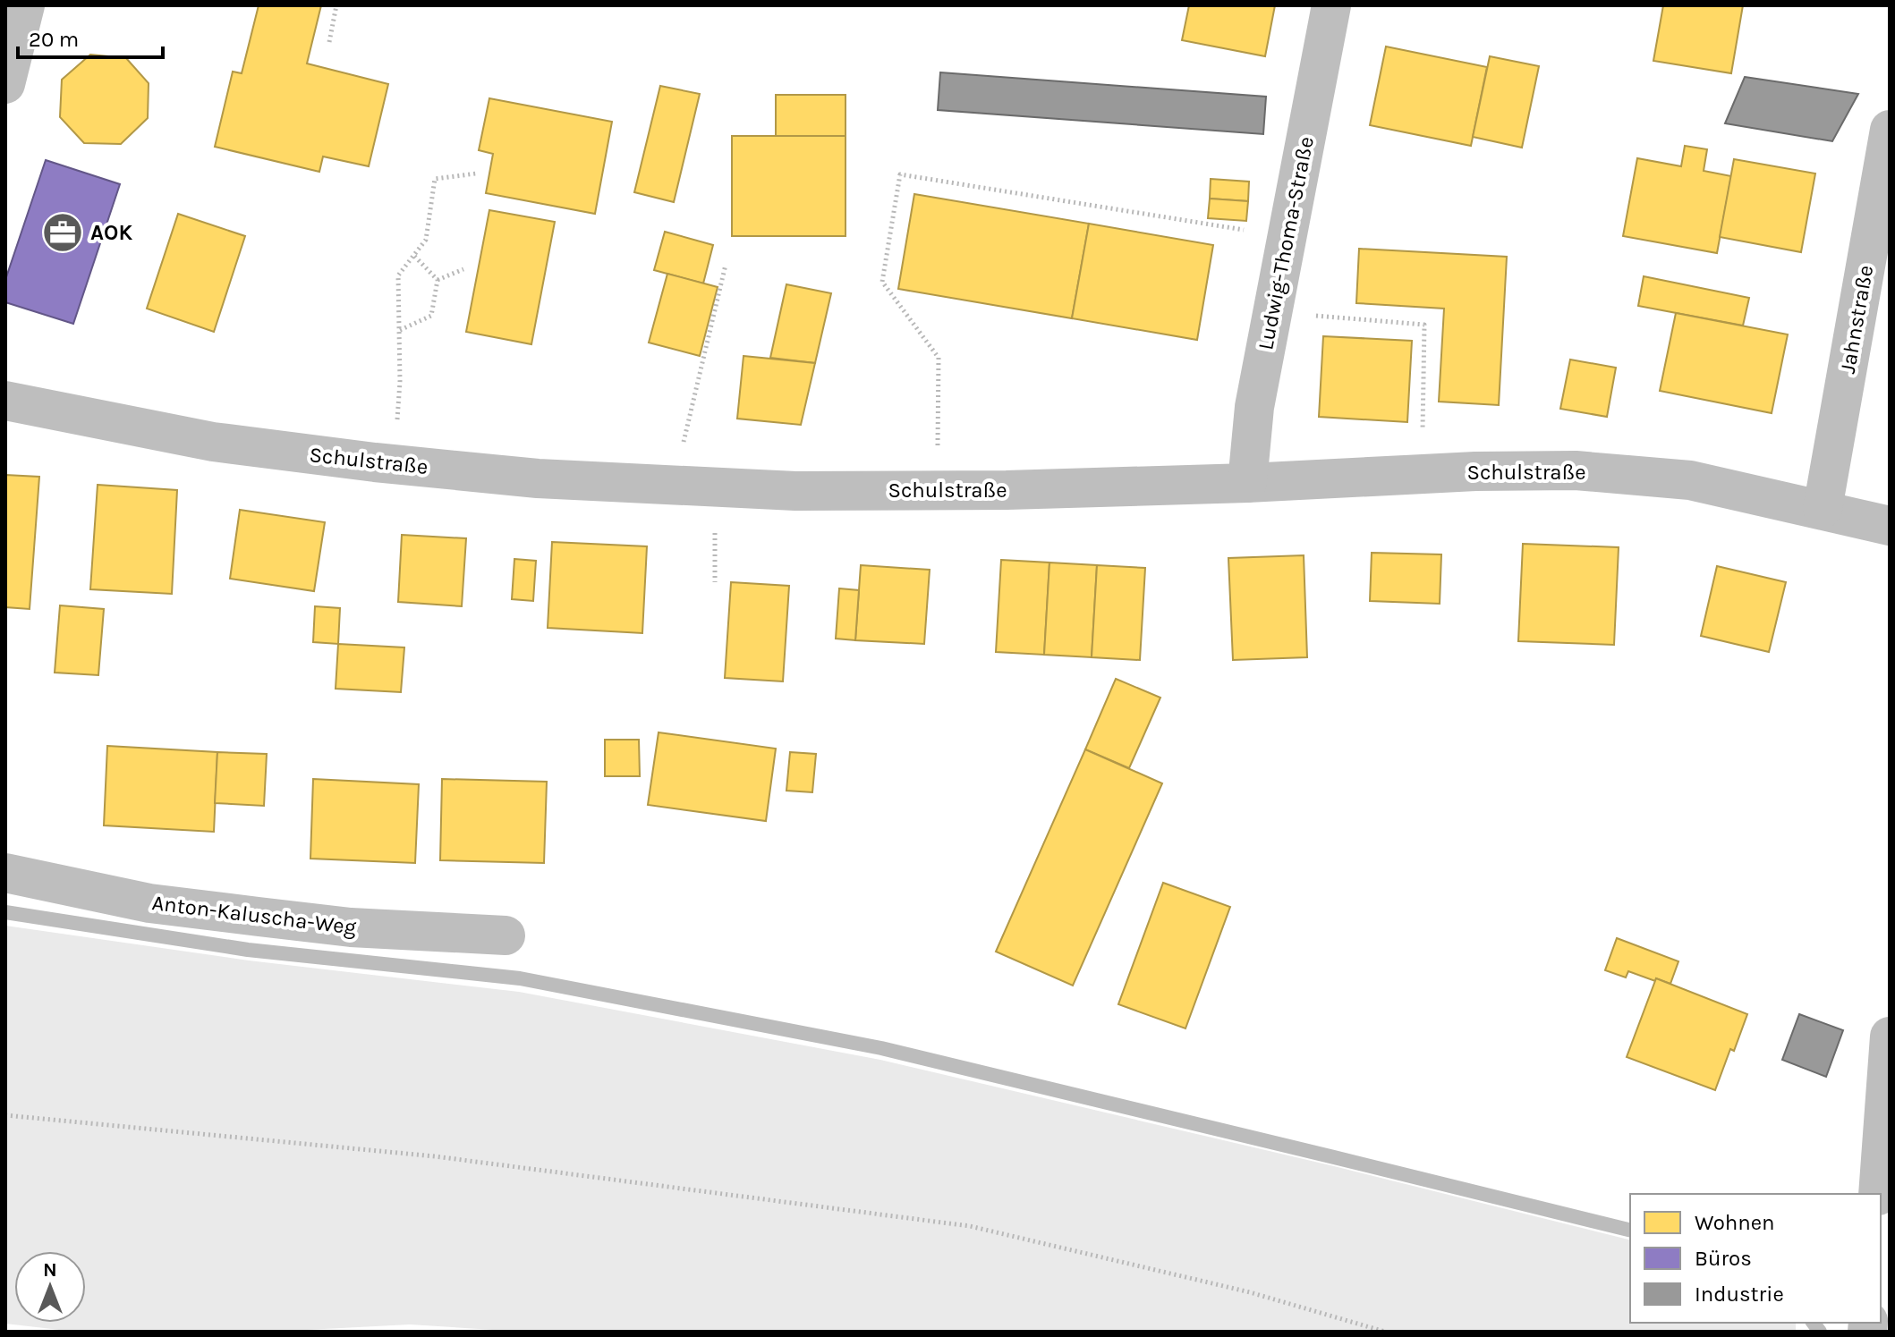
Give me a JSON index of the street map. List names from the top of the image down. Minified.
{"streets":{"street":["Ludwig-Thoma-Straße","Jahnstraße","Schulstraße","Anton-Kaluscha-Weg"]},"crossings":[["Ludwig-Thoma-Straße","Schulstraße"],["Jahnstraße","Schulstraße"]],"places":{"office":["AOK"]},"legend":["Wohnen","Büros","Industrie"],"scale_bar":"20 m","north":"top"}
